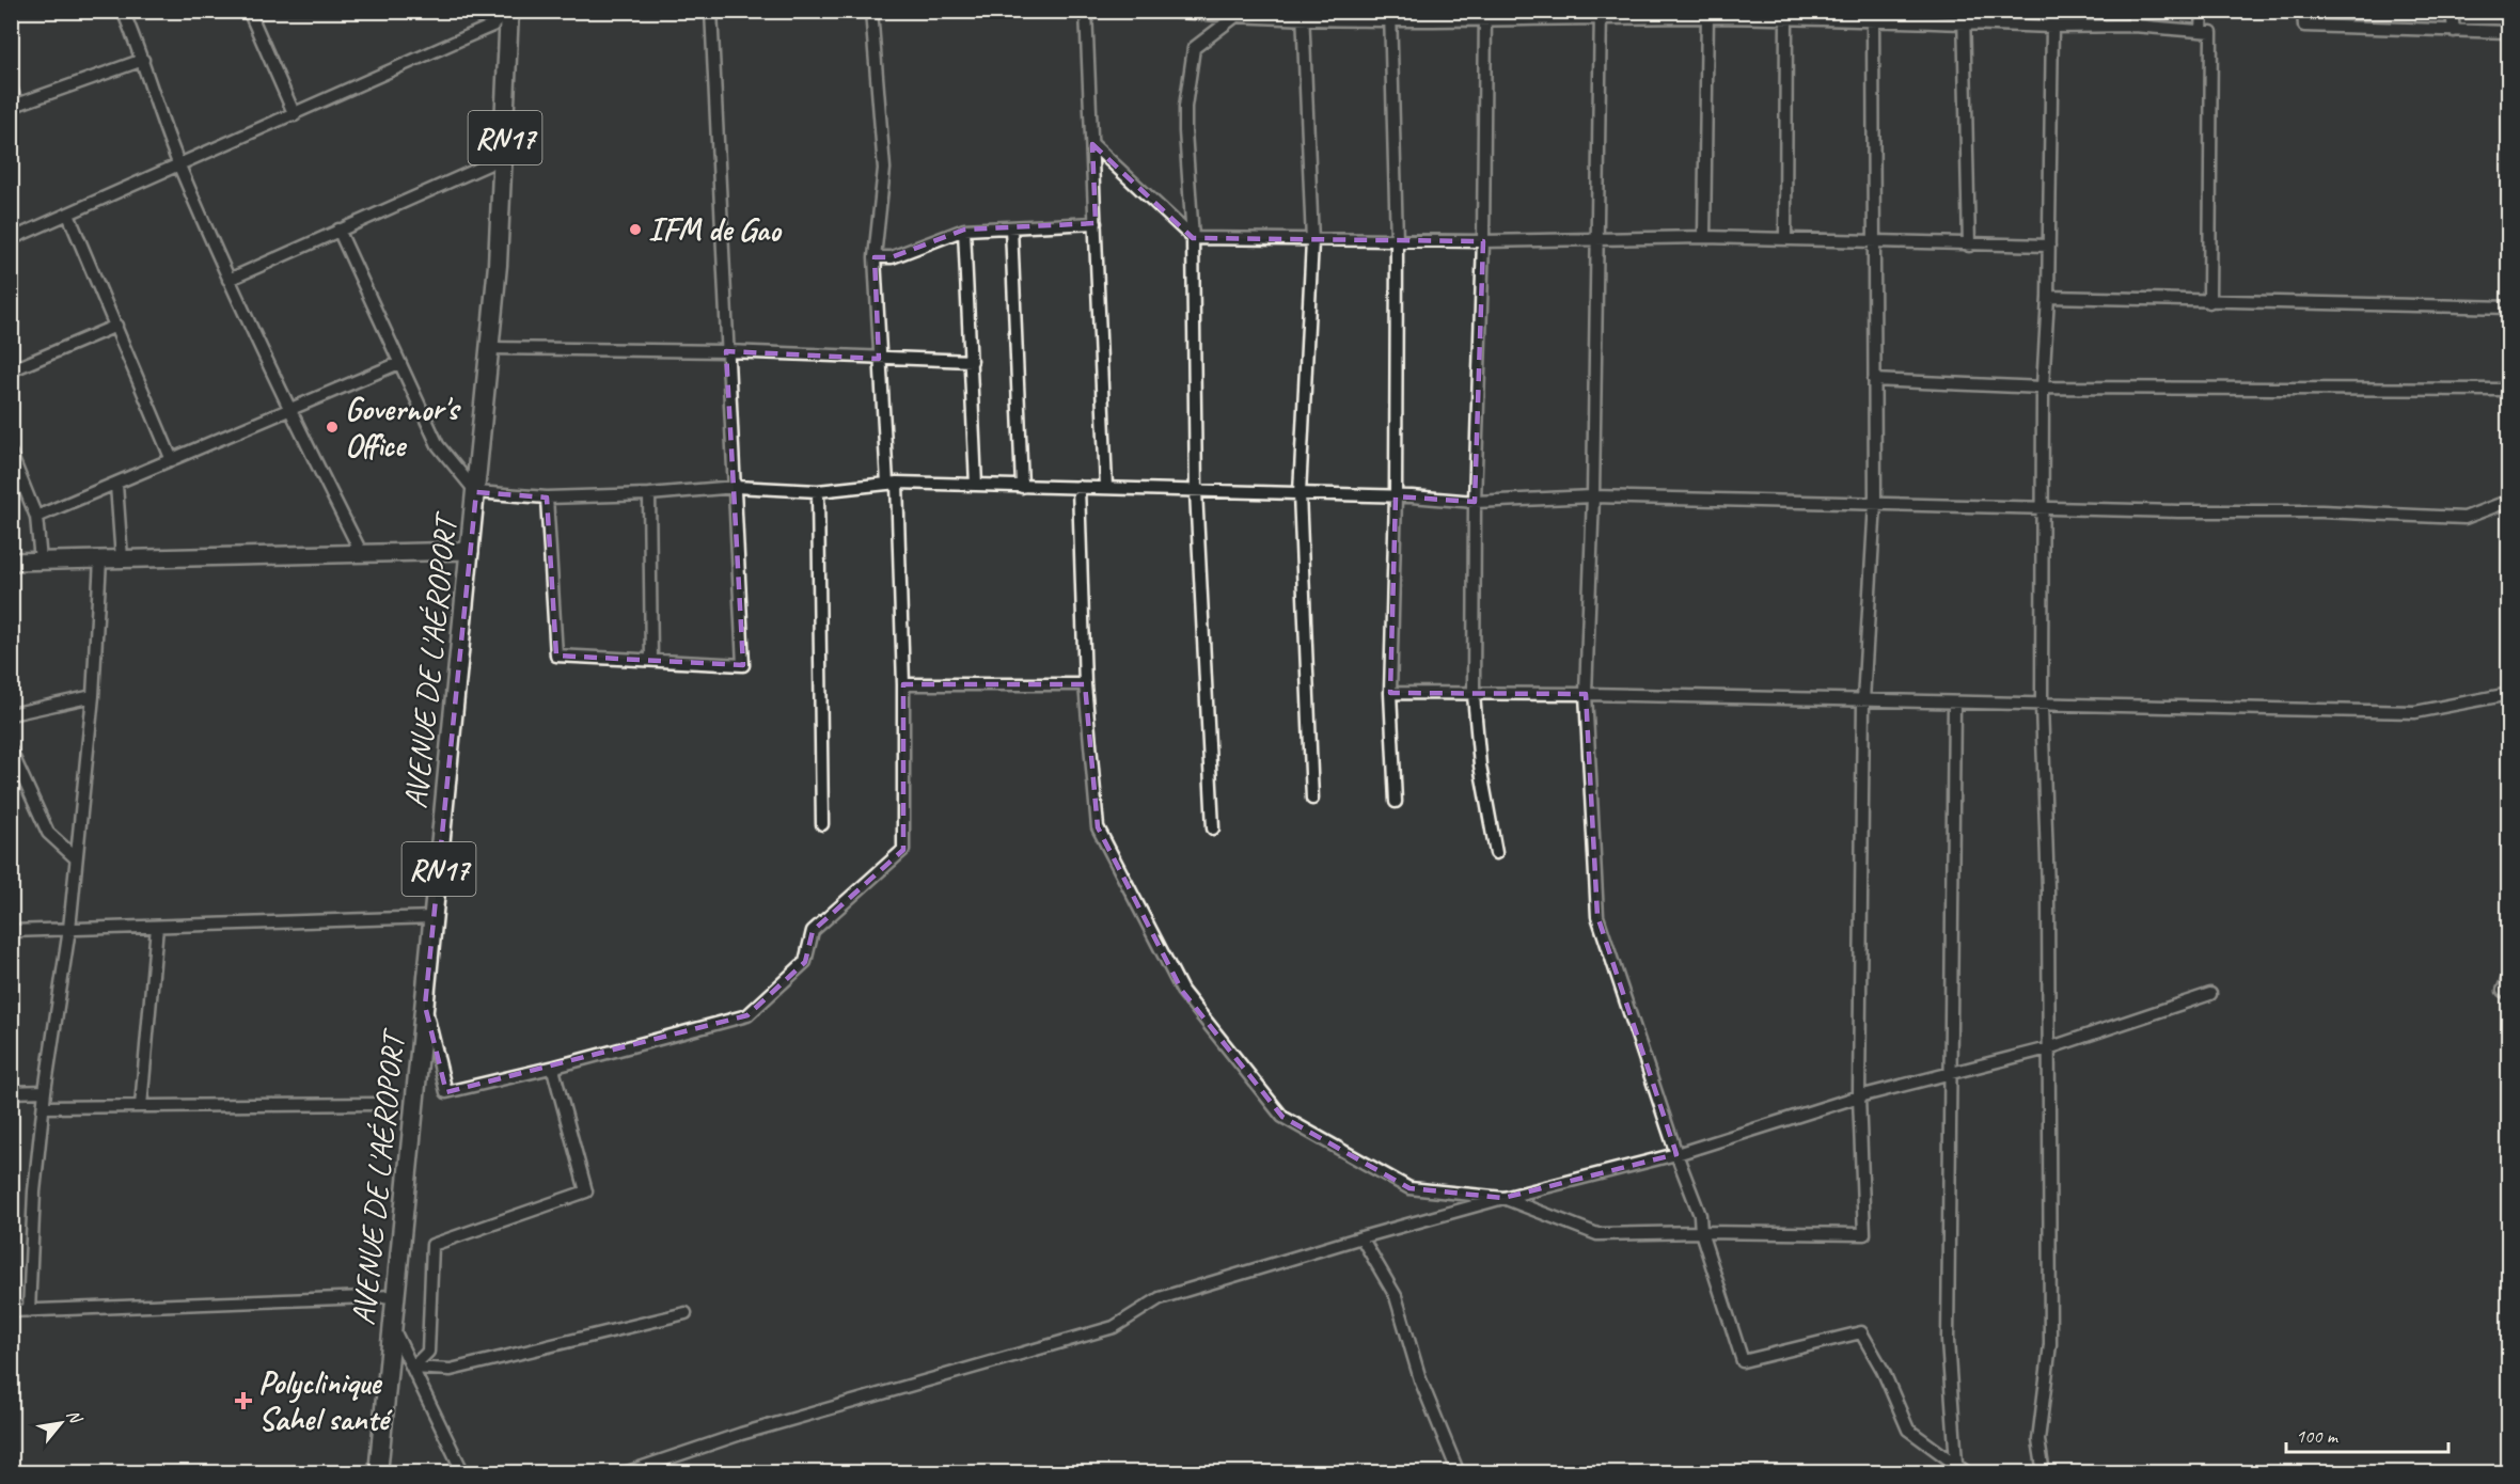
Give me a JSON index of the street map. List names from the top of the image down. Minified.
{"streets":{"main road":["RN17","AVENUE DE L'AÉROPORT"]},"places":{"other":["IFM de Gao","Governor's Office"],"health":["Polyclinique Sahel santé"]},"scale_bar":"100 m","north":"top right"}
